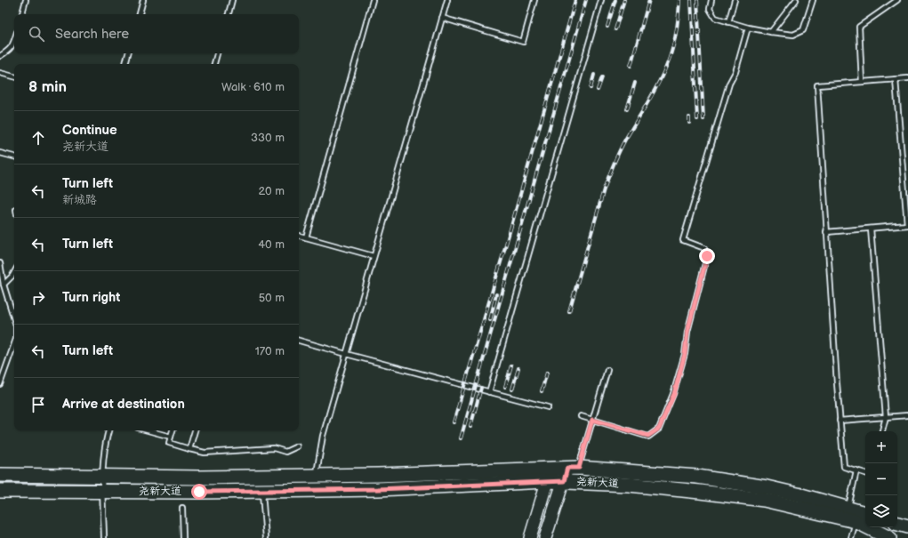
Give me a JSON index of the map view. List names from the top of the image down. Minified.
{"streets":{"main road":["尧新大道"]},"page":{"search":"Search here","heading":["8 min","Walk · 610 m"],"list":[["Continue","尧新大道","330 m"],["Turn left","新城路","20 m"],["Turn left","40 m"],["Turn right","50 m"],["Turn left","170 m"],"Arrive at destination"],"map_buttons":["+","−"]}}
